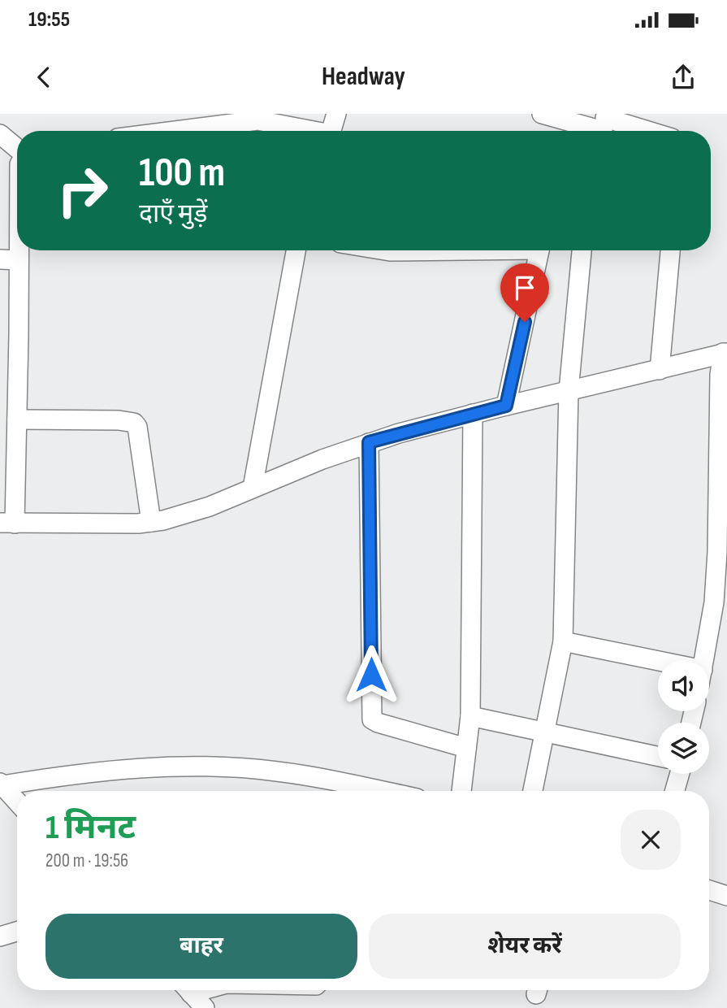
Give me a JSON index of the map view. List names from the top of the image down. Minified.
{"page":{"status":"19:55","header":"Headway","turn":["100 m","दाएँ मुड़ें"],"heading":["1 मिनट","200 m · 19:56"],"buttons":["बाहर","शेयर करें"]}}
